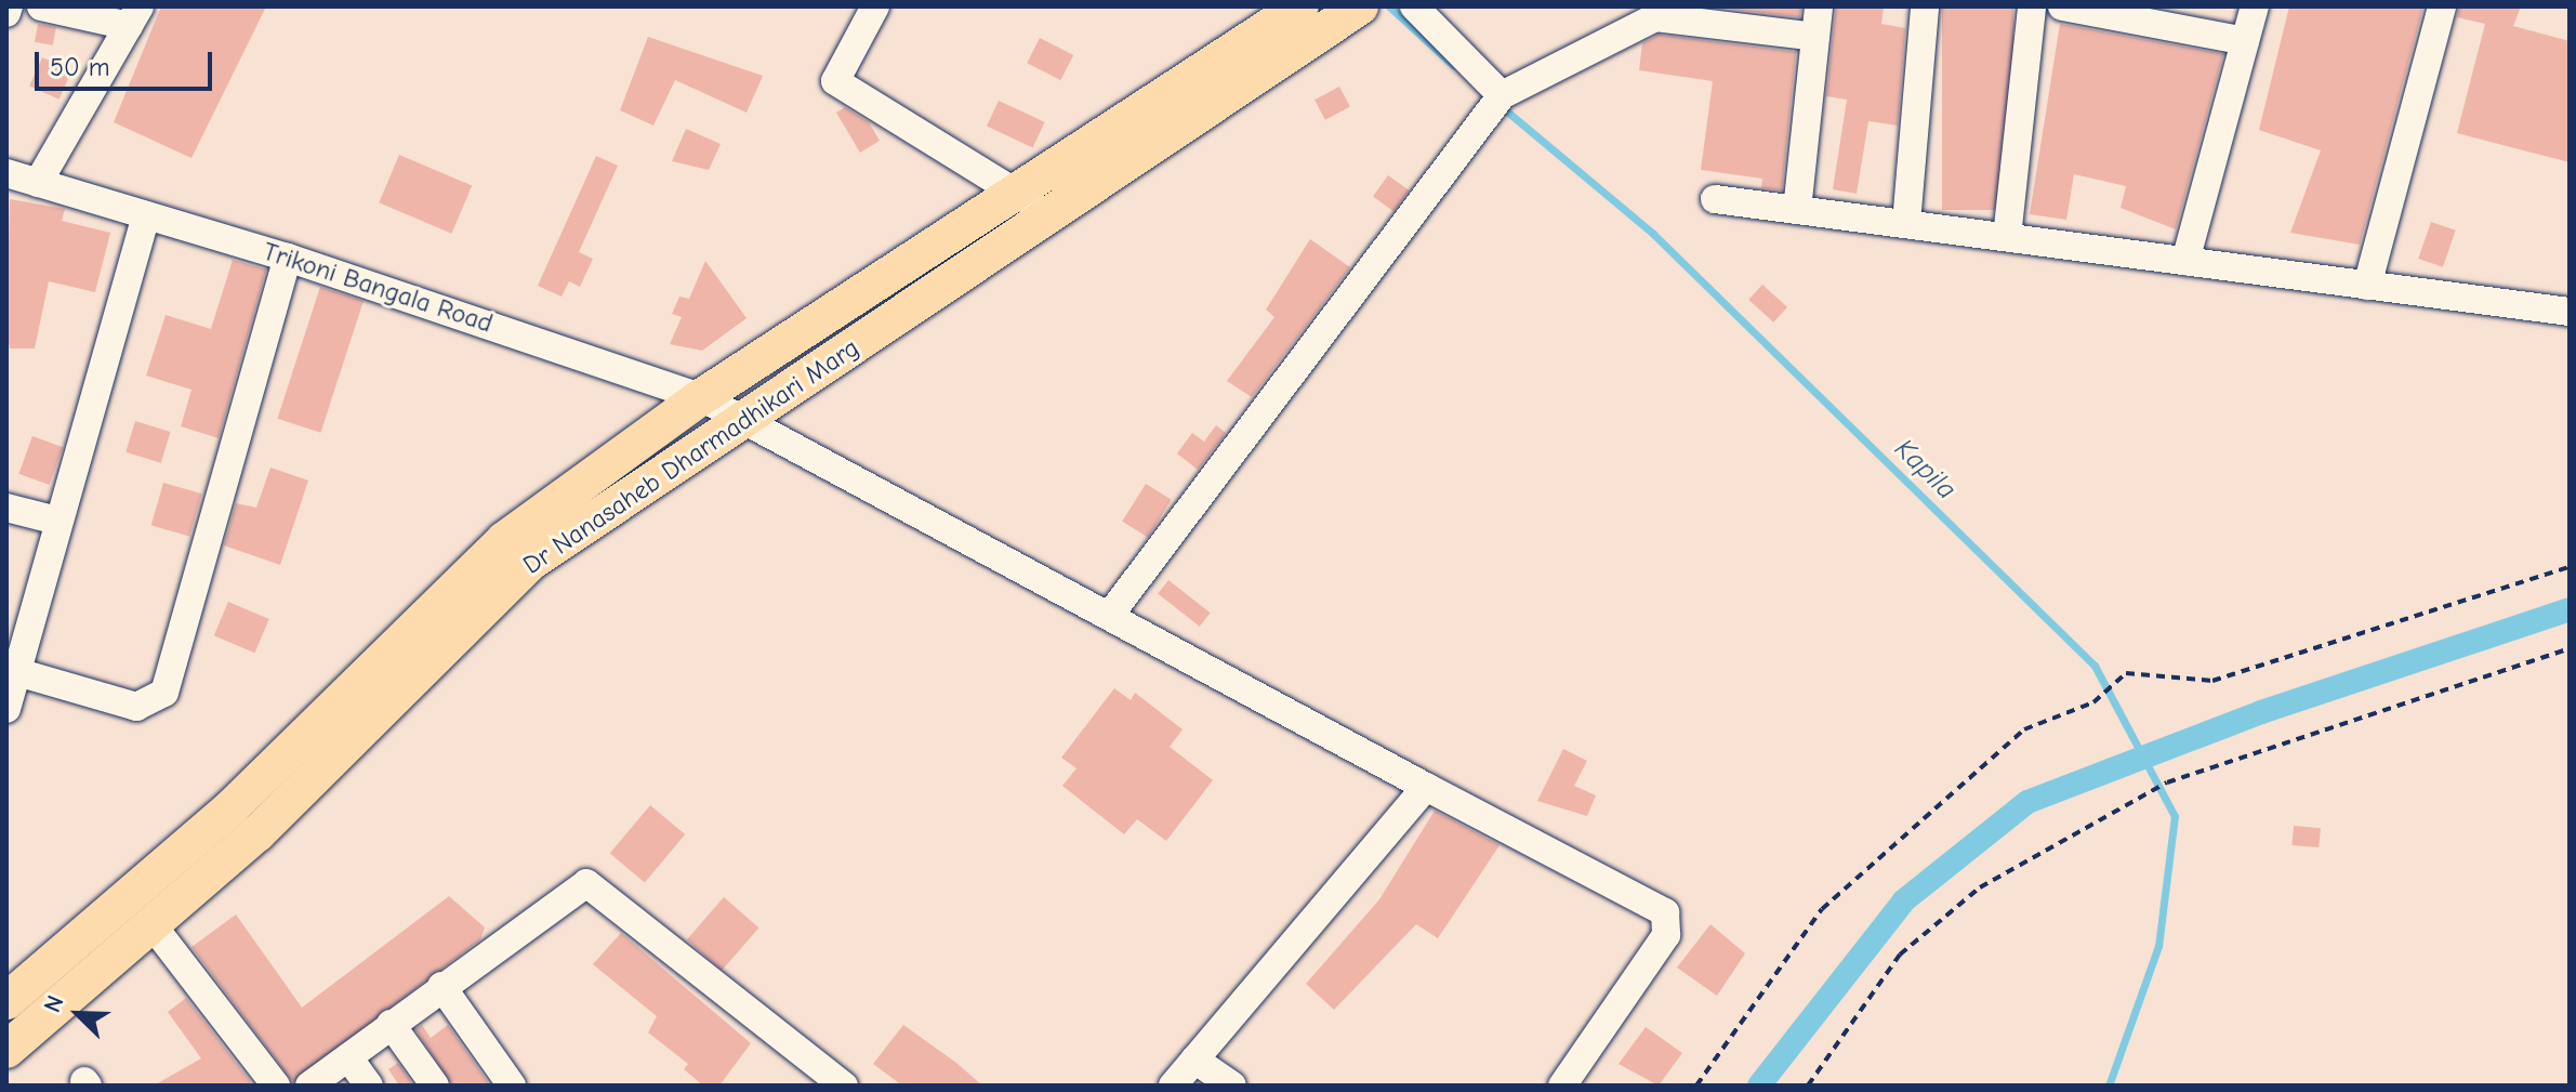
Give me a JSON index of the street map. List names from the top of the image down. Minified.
{"streets":{"main road":["Dr Nanasaheb Dharmadhikari Marg"],"street":["Trikoni Bangala Road"]},"crossings":[["Trikoni Bangala Road","Dr Nanasaheb Dharmadhikari Marg"]],"water":["Kapila"],"scale_bar":"50 m","north":"top left"}
